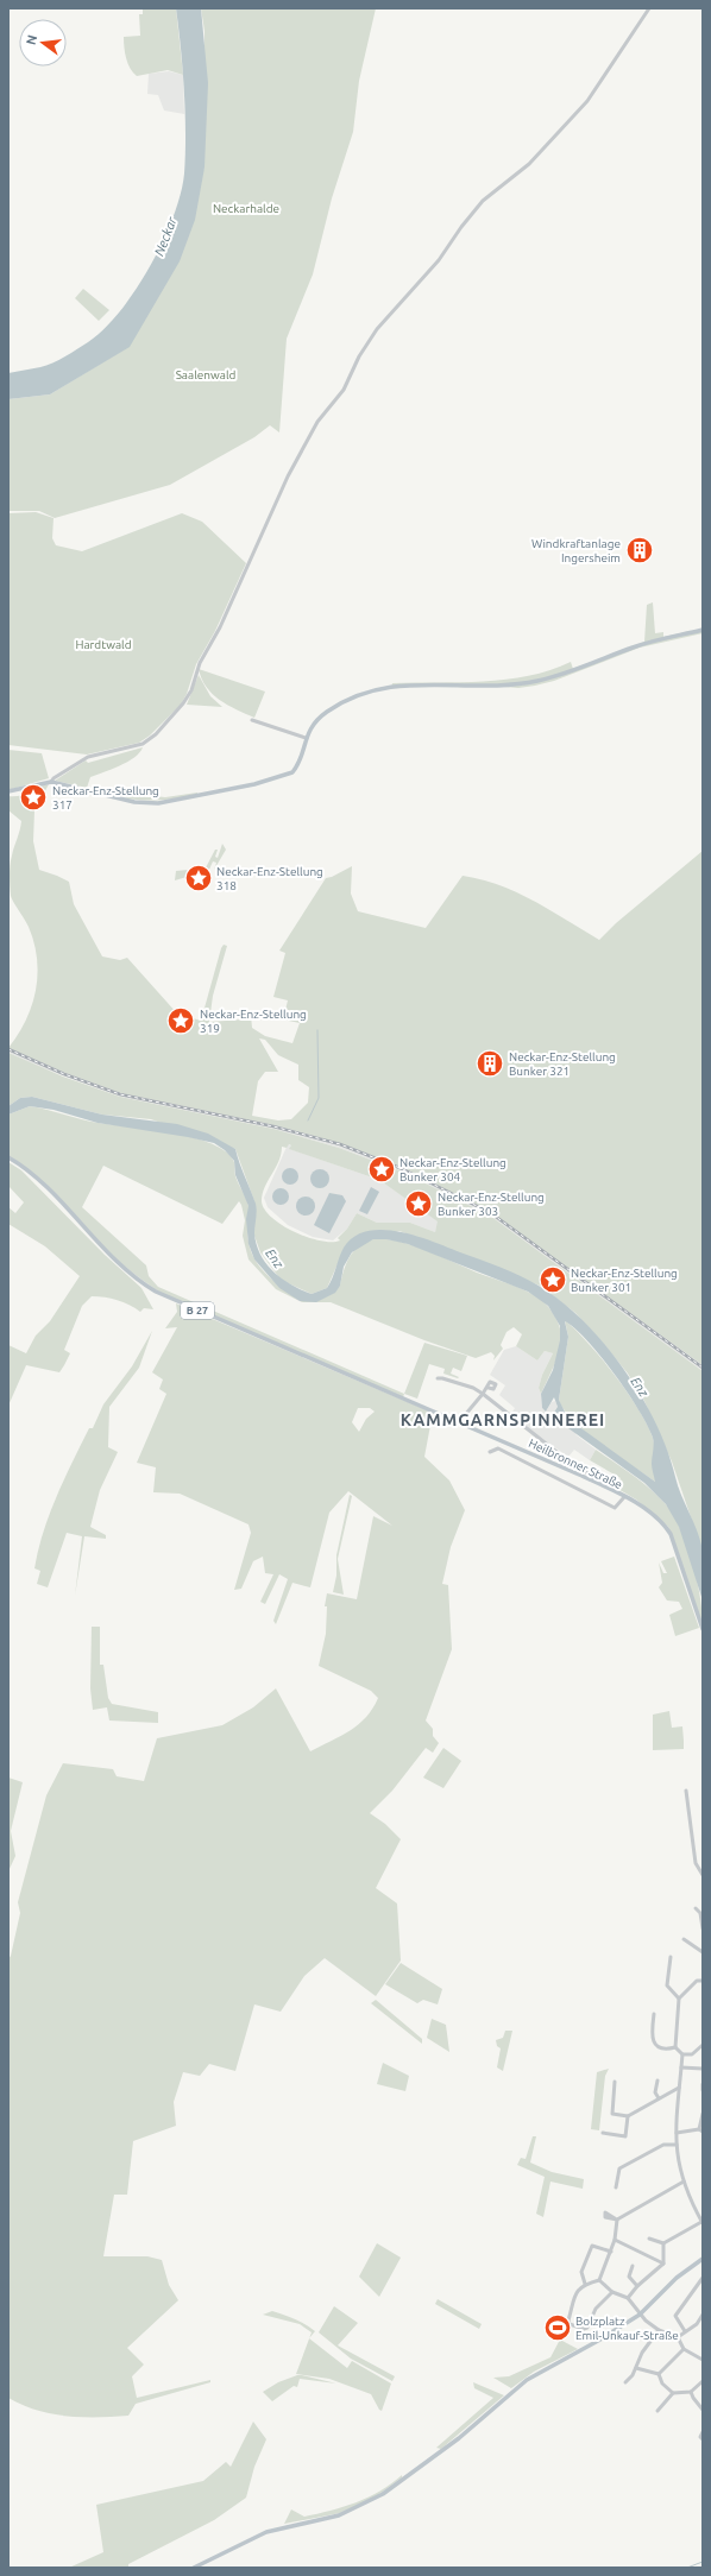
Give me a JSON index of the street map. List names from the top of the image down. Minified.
{"streets":{"main road":["B 27","Heilbronner Straße"]},"districts":["KAMMGARNSPINNEREI"],"water":["Neckar","Enz"],"parks":["Neckarhalde","Saalenwald","Hardtwald"],"places":{"building":["Windkraftanlage Ingersheim","Neckar-Enz-Stellung Bunker 321"],"place":["Neckar-Enz-Stellung 317","Neckar-Enz-Stellung 318","Neckar-Enz-Stellung 319","Neckar-Enz-Stellung Bunker 304","Neckar-Enz-Stellung Bunker 303","Neckar-Enz-Stellung Bunker 301"],"sports":["Bolzplatz Emil-Unkauf-Straße"]},"north":"left"}
